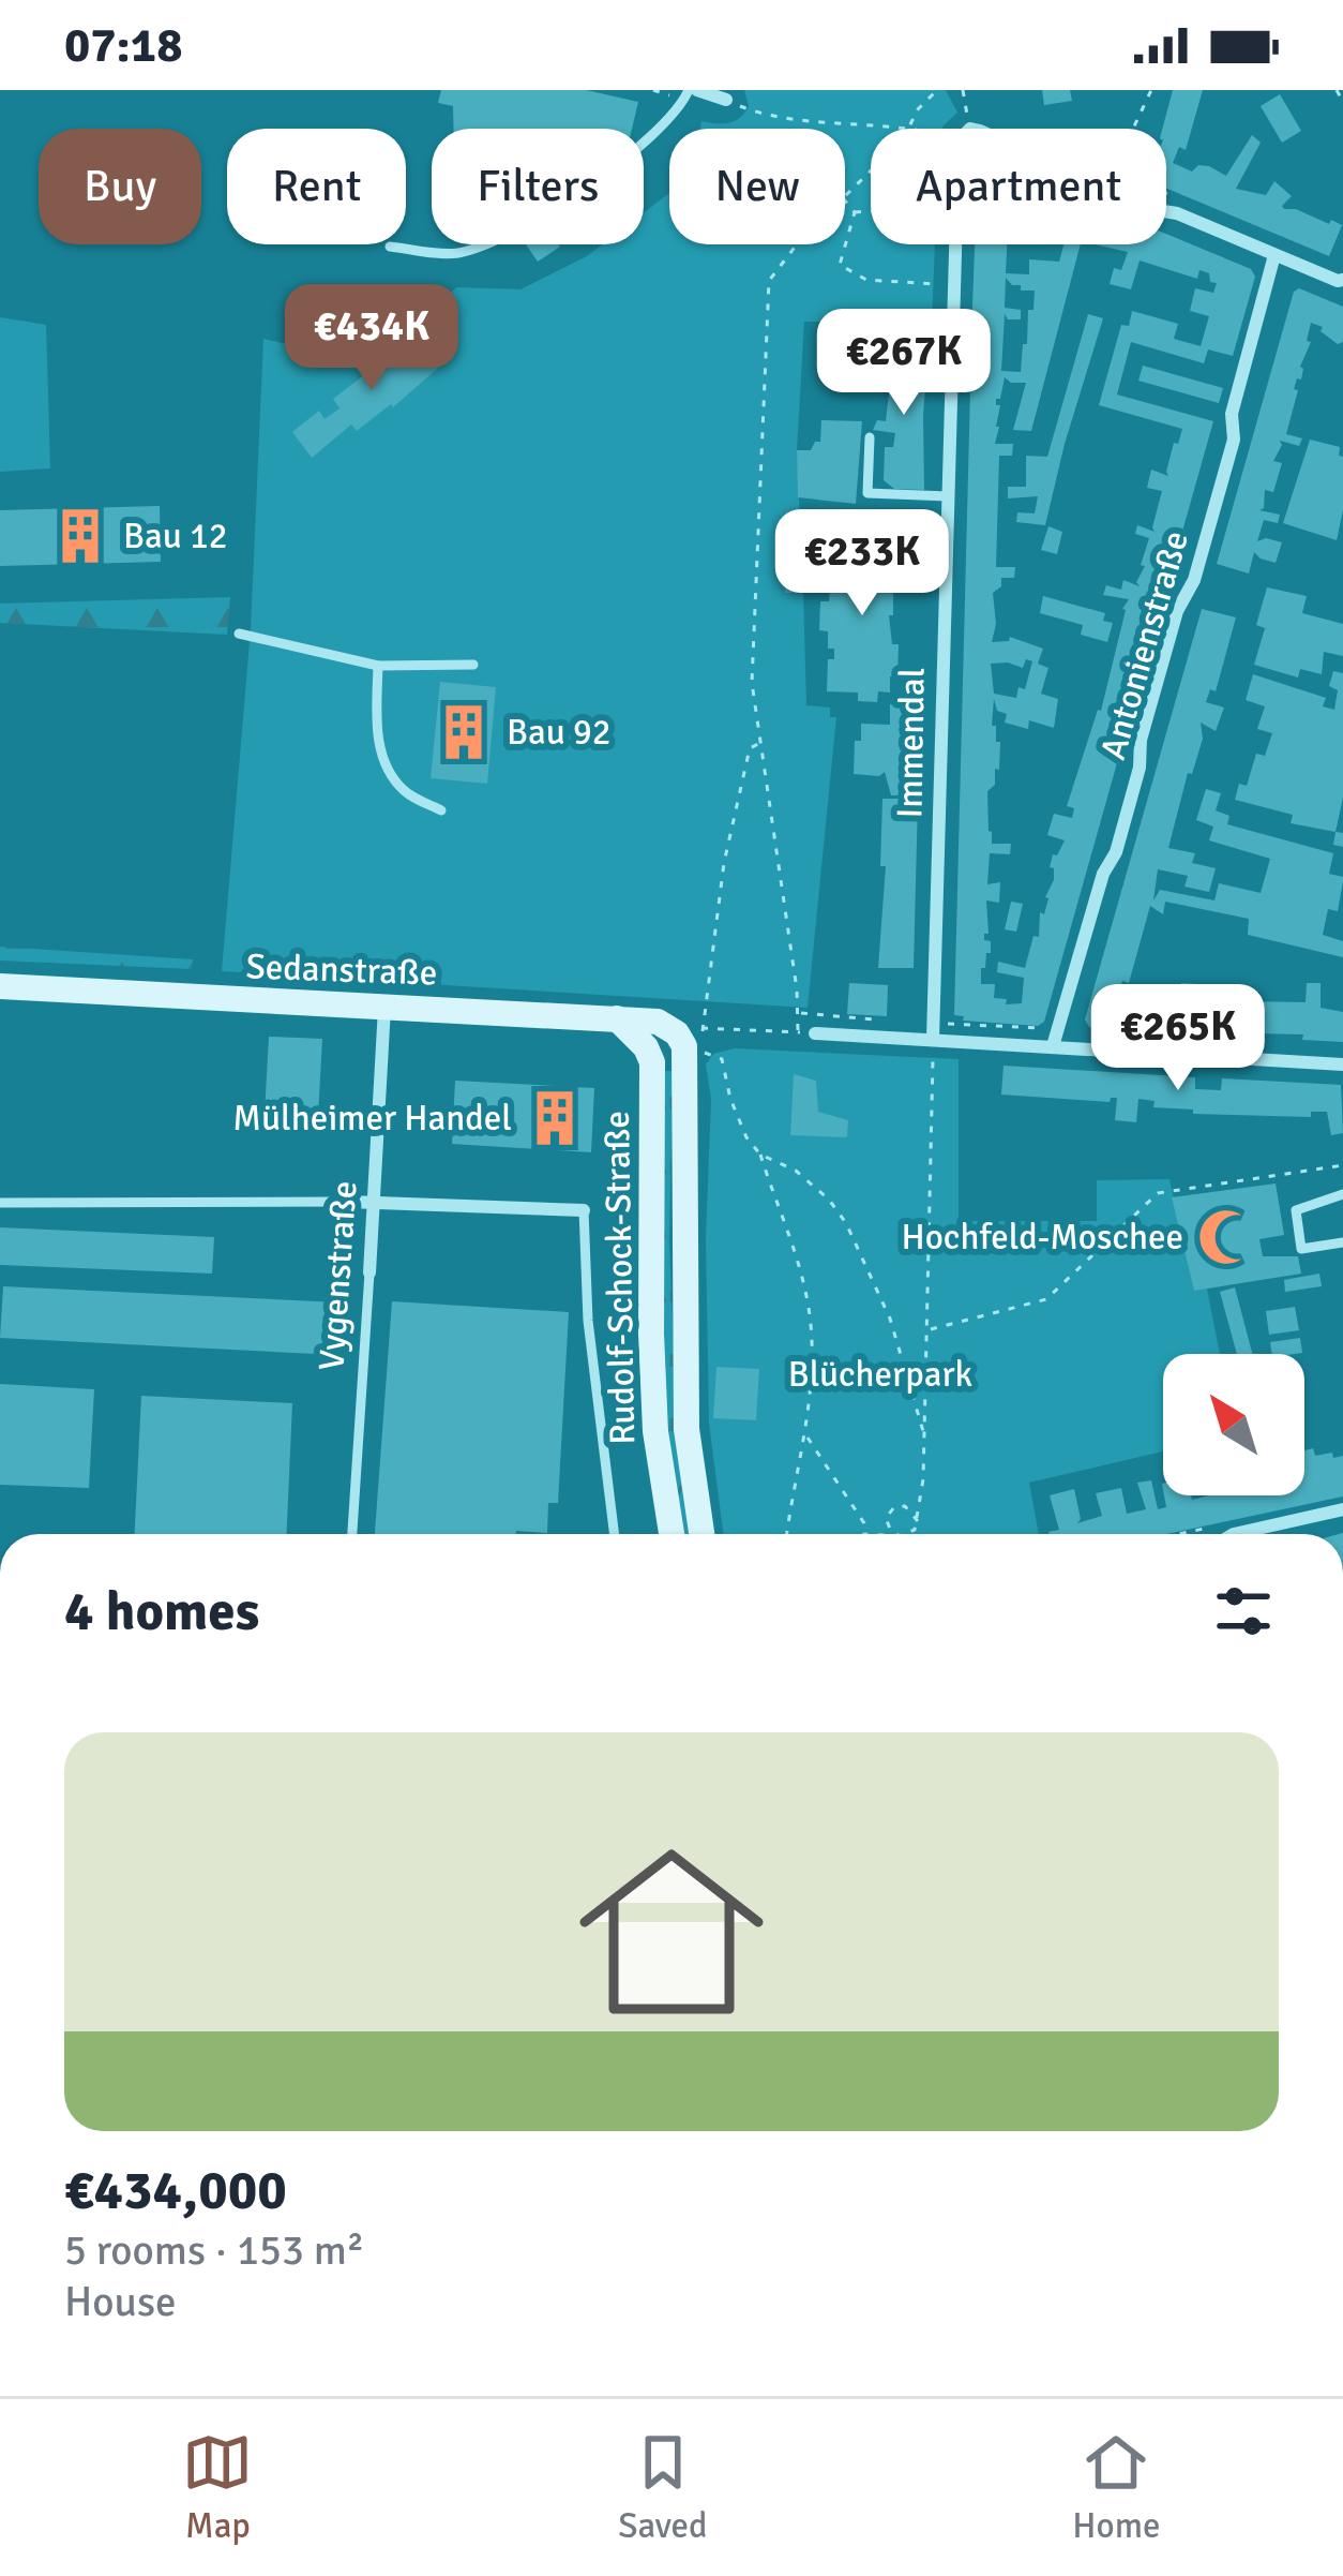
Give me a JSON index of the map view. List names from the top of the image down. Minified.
{"streets":{"main road":["Sedanstraße","Rudolf-Schock-Straße"],"street":["Antonienstraße","Immendal","Vygenstraße"]},"crossings":[["Sedanstraße","Vygenstraße"],["Sedanstraße","Rudolf-Schock-Straße"]],"parks":["Blücherpark"],"places":{"building":["Bau 12","Bau 92","Mülheimer Handel"],"mosque":["Hochfeld-Moschee"]},"north":"top left","page":{"status":"07:18","chip":["Buy","Rent","Filters","New","Apartment"],"price":["€434K","€267K","€233K","€265K"],"heading":"4 homes","list":[{"name":"€434,000","note":"5 rooms · 153 m² · House"}],"tabs":["Map","Saved","Home"]}}
